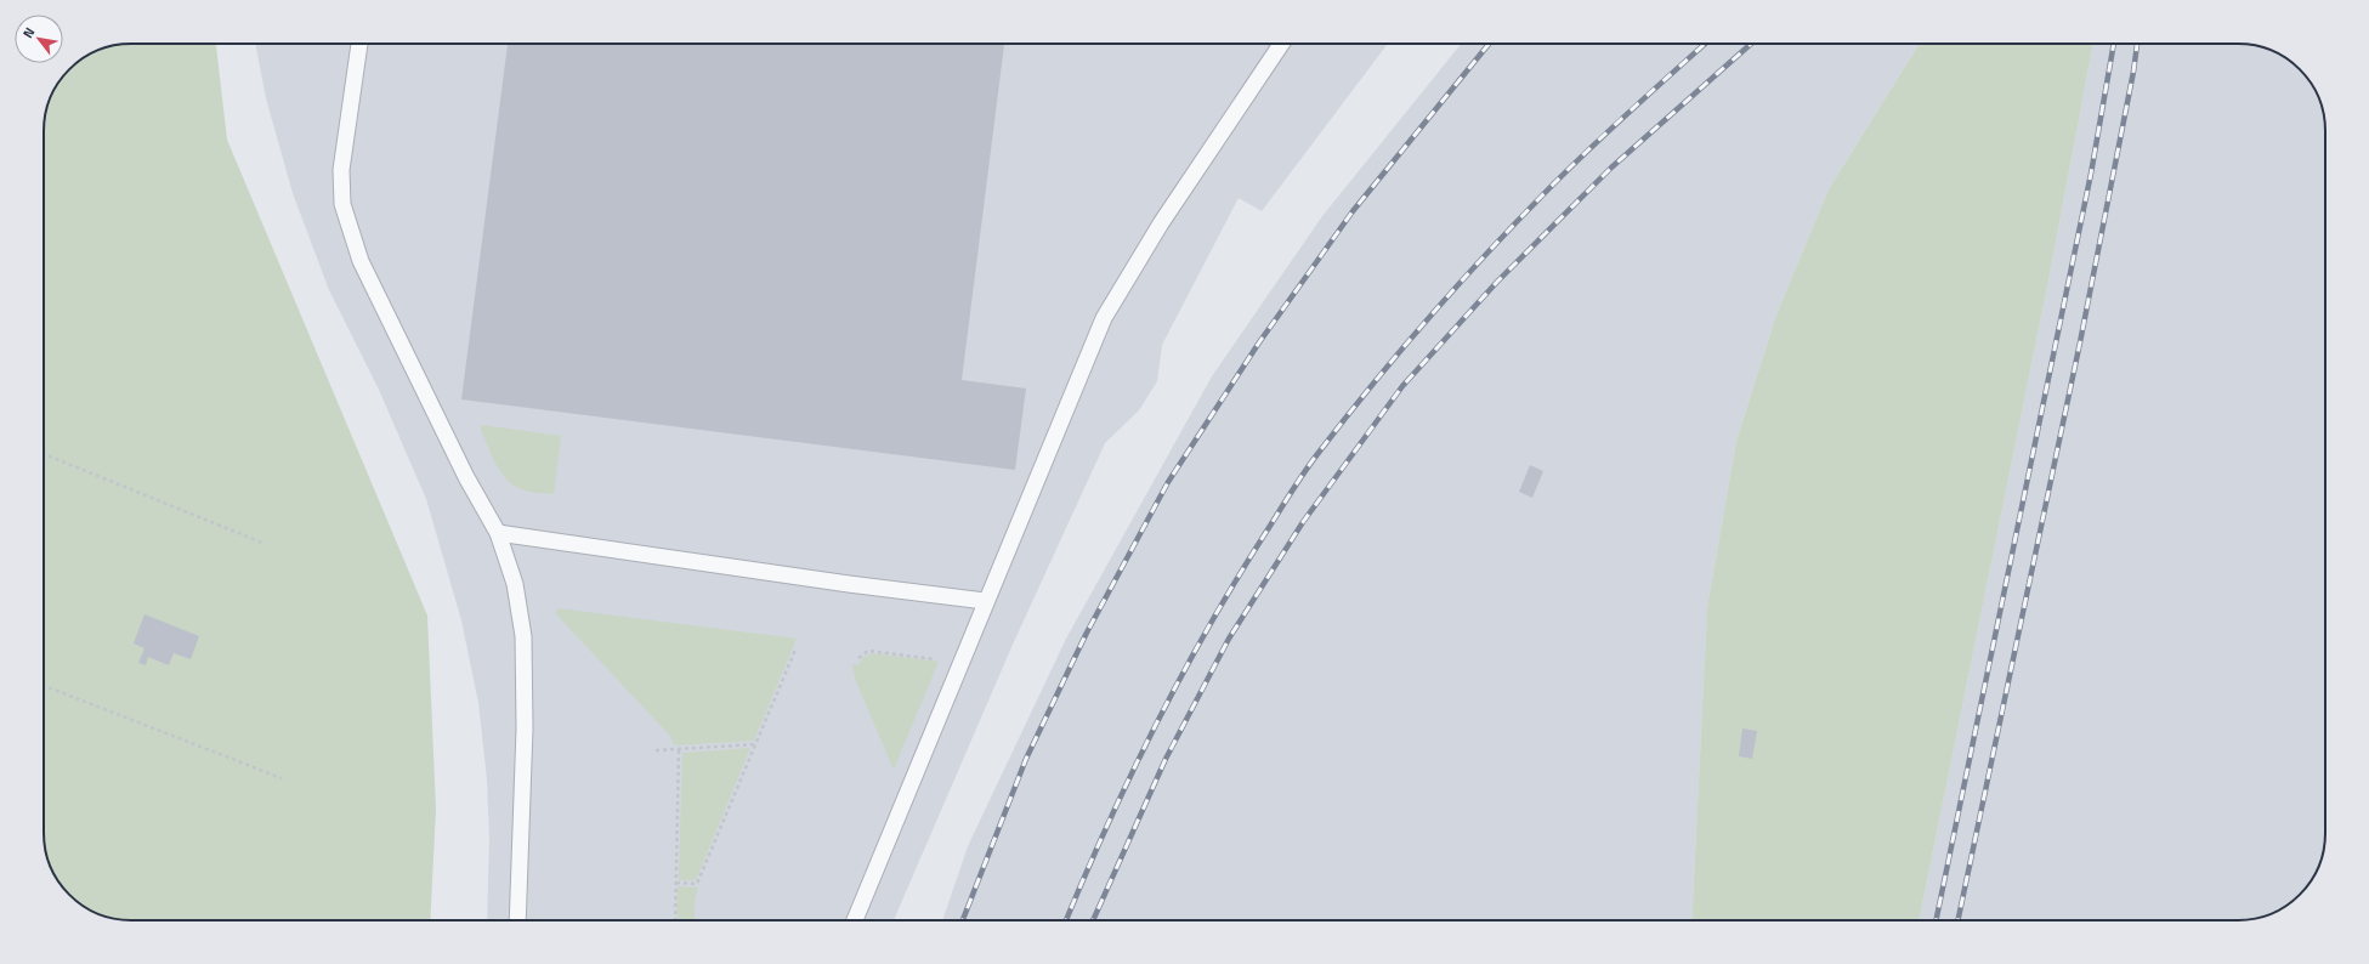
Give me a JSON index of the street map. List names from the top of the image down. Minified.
{"north":"top left"}
